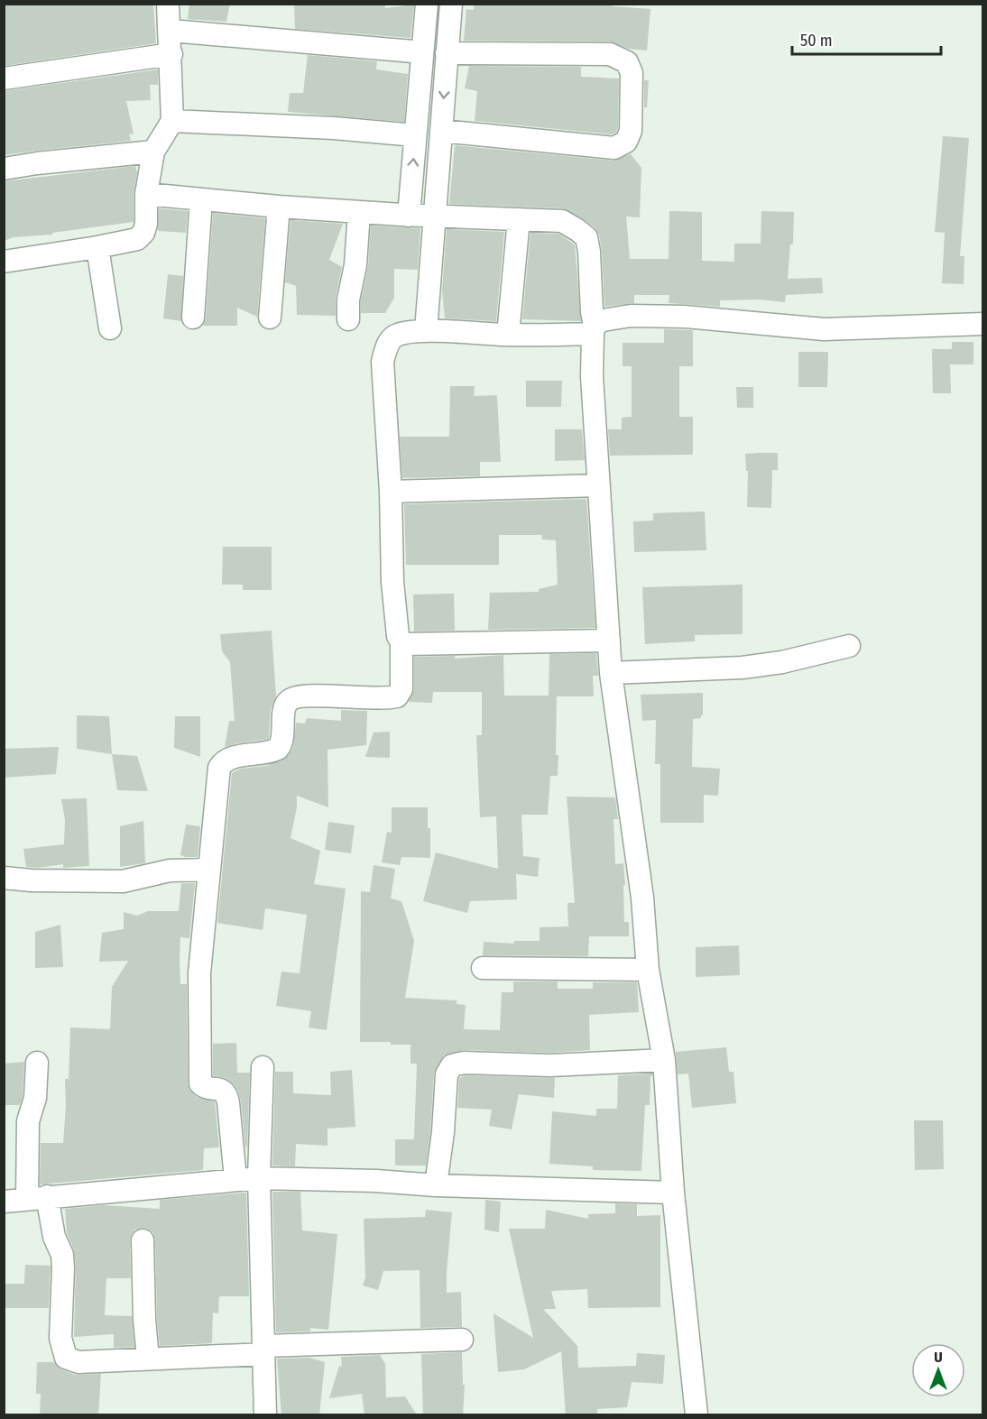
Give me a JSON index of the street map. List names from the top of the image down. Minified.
{"scale_bar":"50 m","north":"top"}
